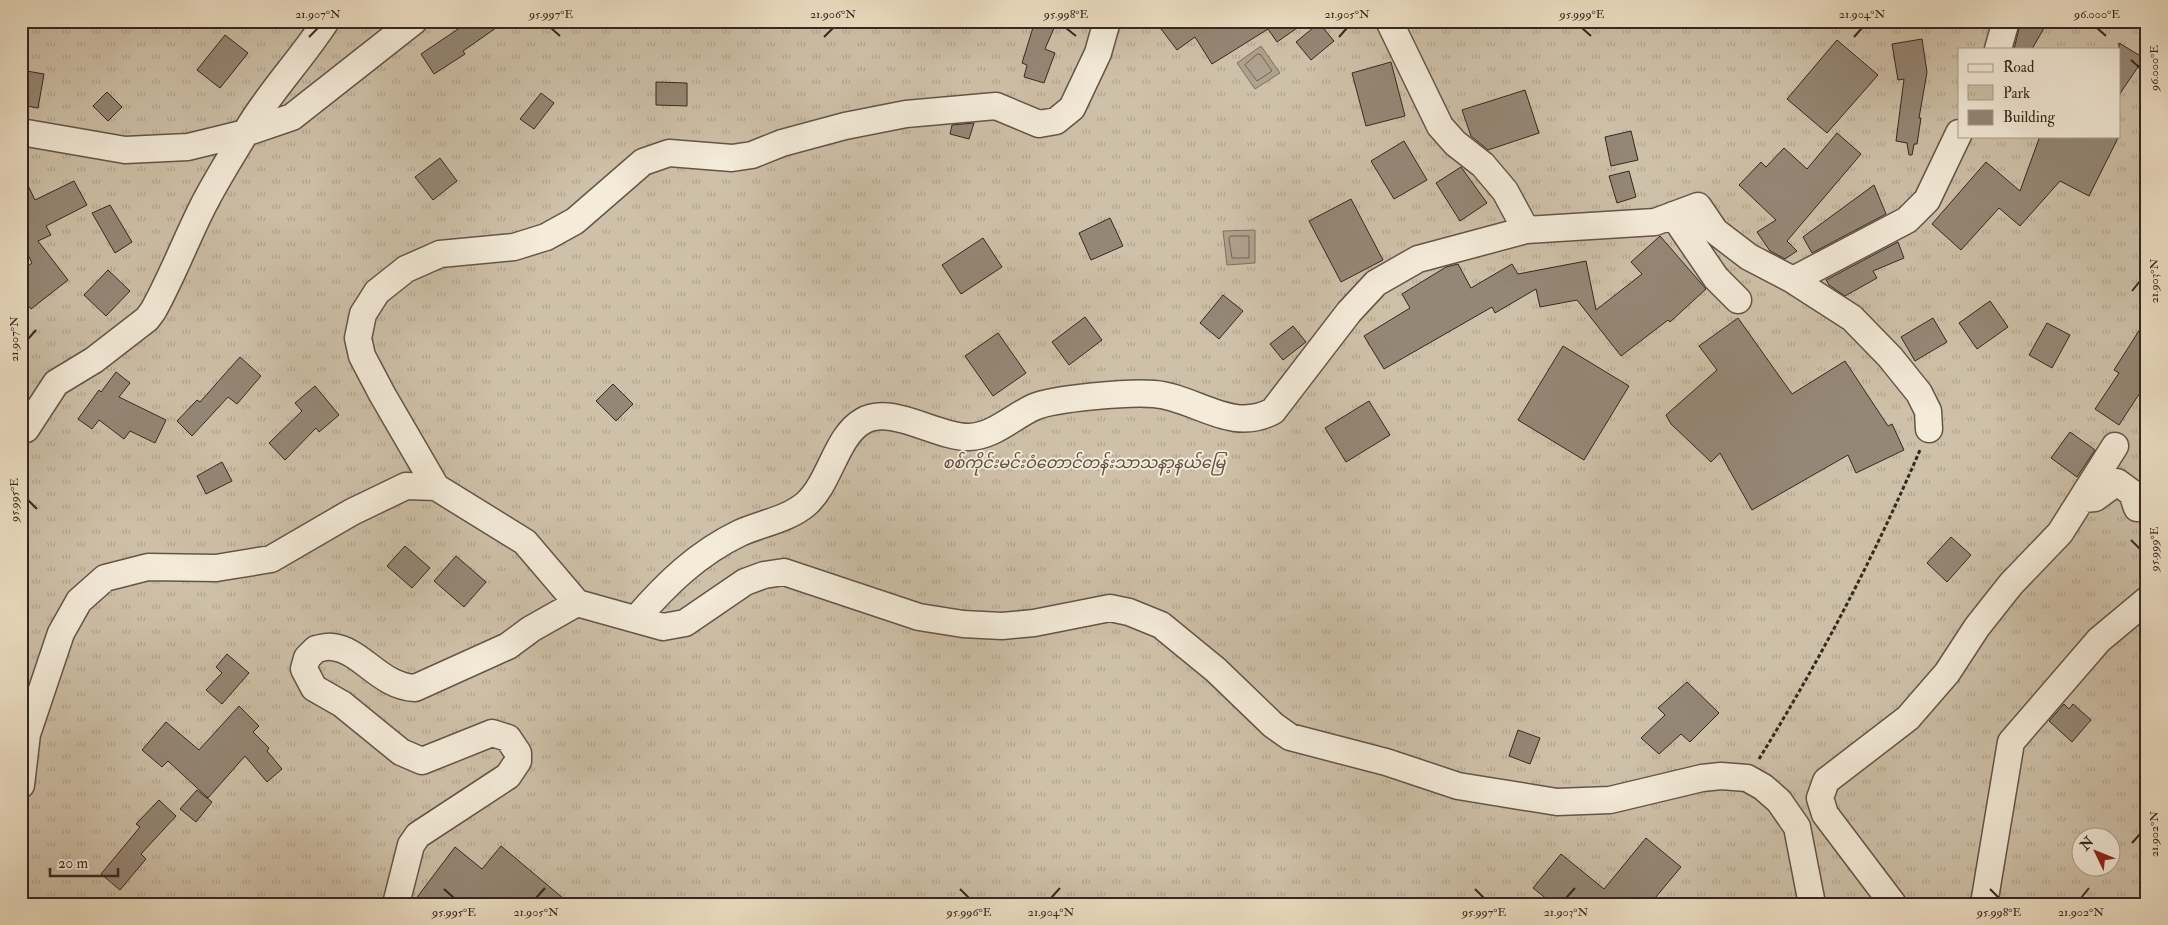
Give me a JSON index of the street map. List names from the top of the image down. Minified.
{"parks":["စစ်ကိုင်းမင်းဝံတောင်တန်းသာသနာ့နယ်မြေ"],"legend":["Road","Park","Building"],"scale_bar":"20 m","north":"top left","coordinates":["21.907°N","95.997°E","21.906°N","95.998°E","21.905°N","95.999°E","21.904°N","96.000°E","21.903°N","95.995°E","21.902°N","95.996°E"]}
